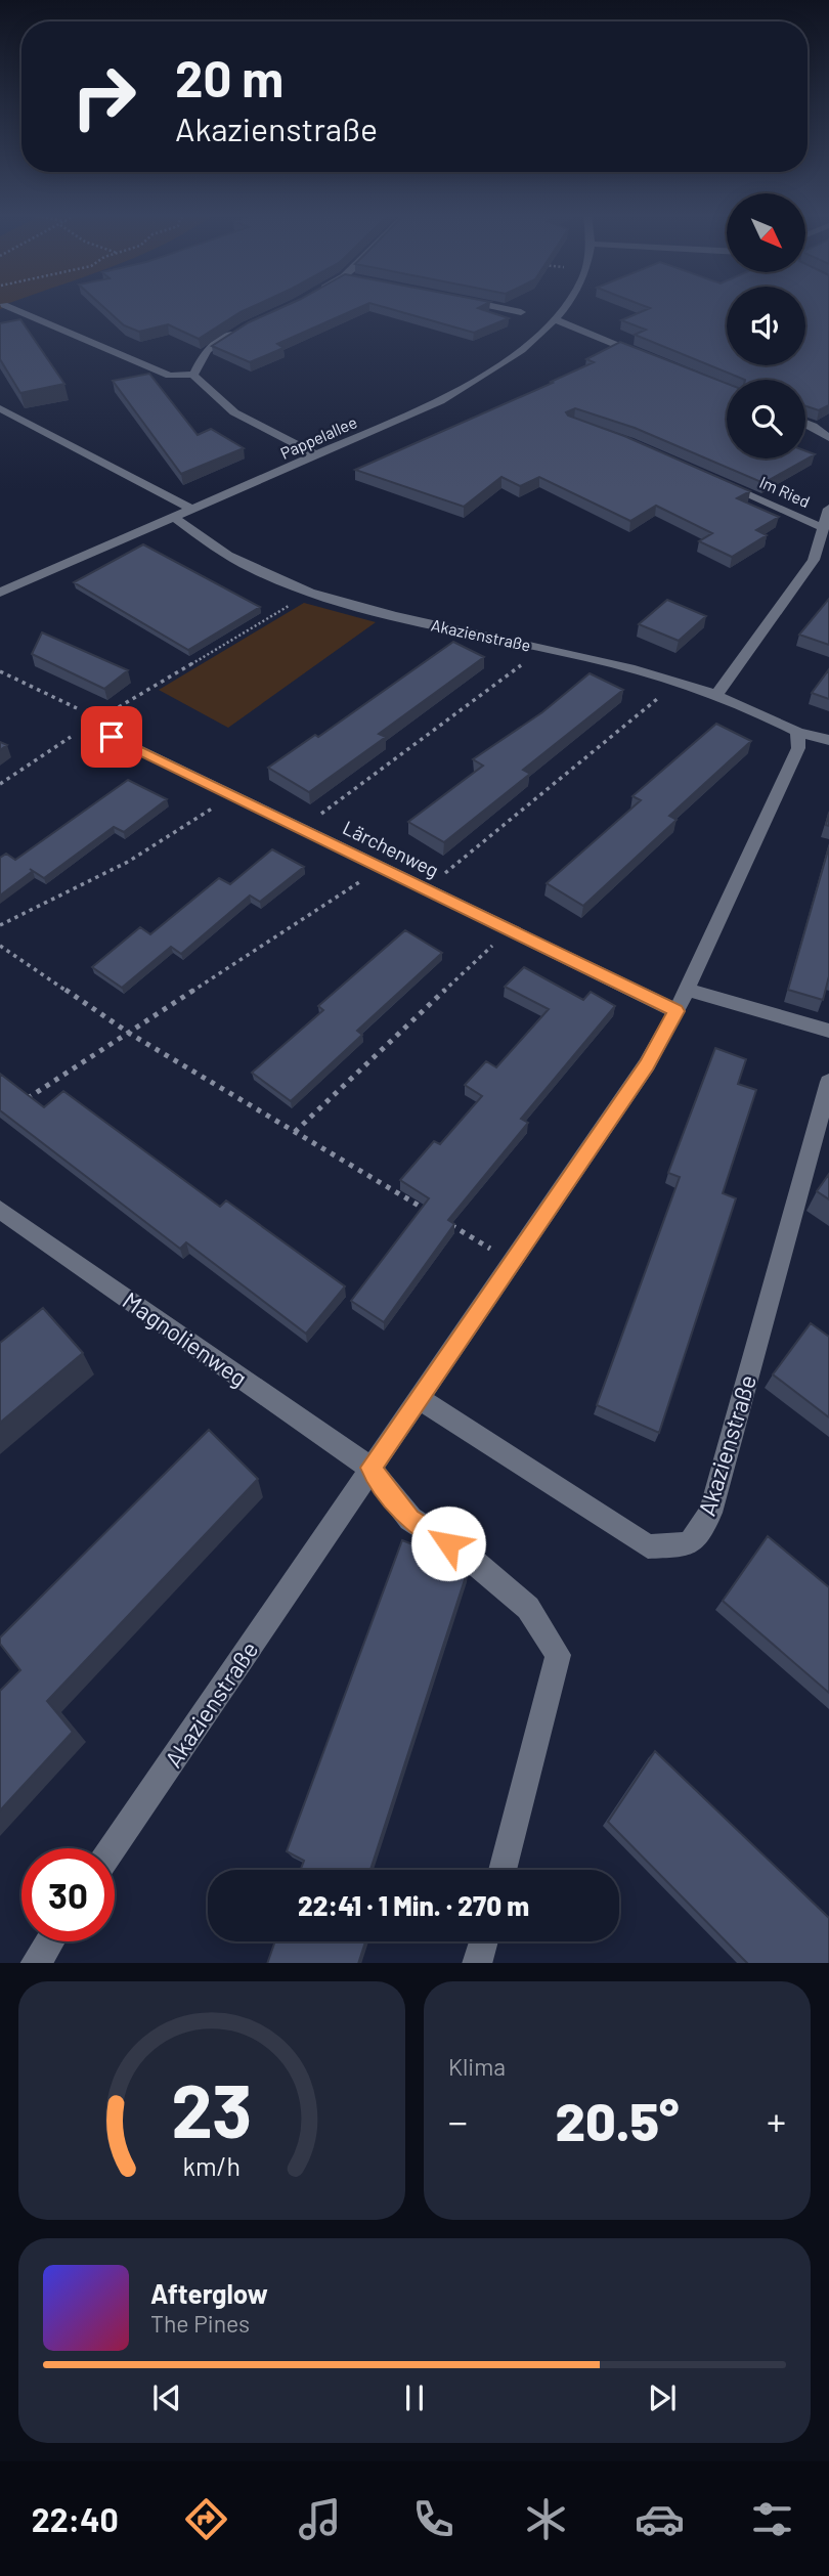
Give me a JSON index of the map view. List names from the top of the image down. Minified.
{"streets":{"street":["Pappelallee","Im Ried","Akazienstraße","Lärchenweg","Magnolienweg"]},"crossings":[["Pappelallee","Akazienstraße"],["Im Ried","Akazienstraße"],["Akazienstraße","Lärchenweg"],["Akazienstraße","Magnolienweg"]],"north":"bottom right","page":{"turn":["20 m","Akazienstraße"],"limit":"30","trip":"22:41 · 1 Min. · 270 m","tile":"Klima","heat":["−","20.5°","+"],"song":["Afterglow","The Pines"],"tabs":"22:40","gauge":["23","km/h"]}}
